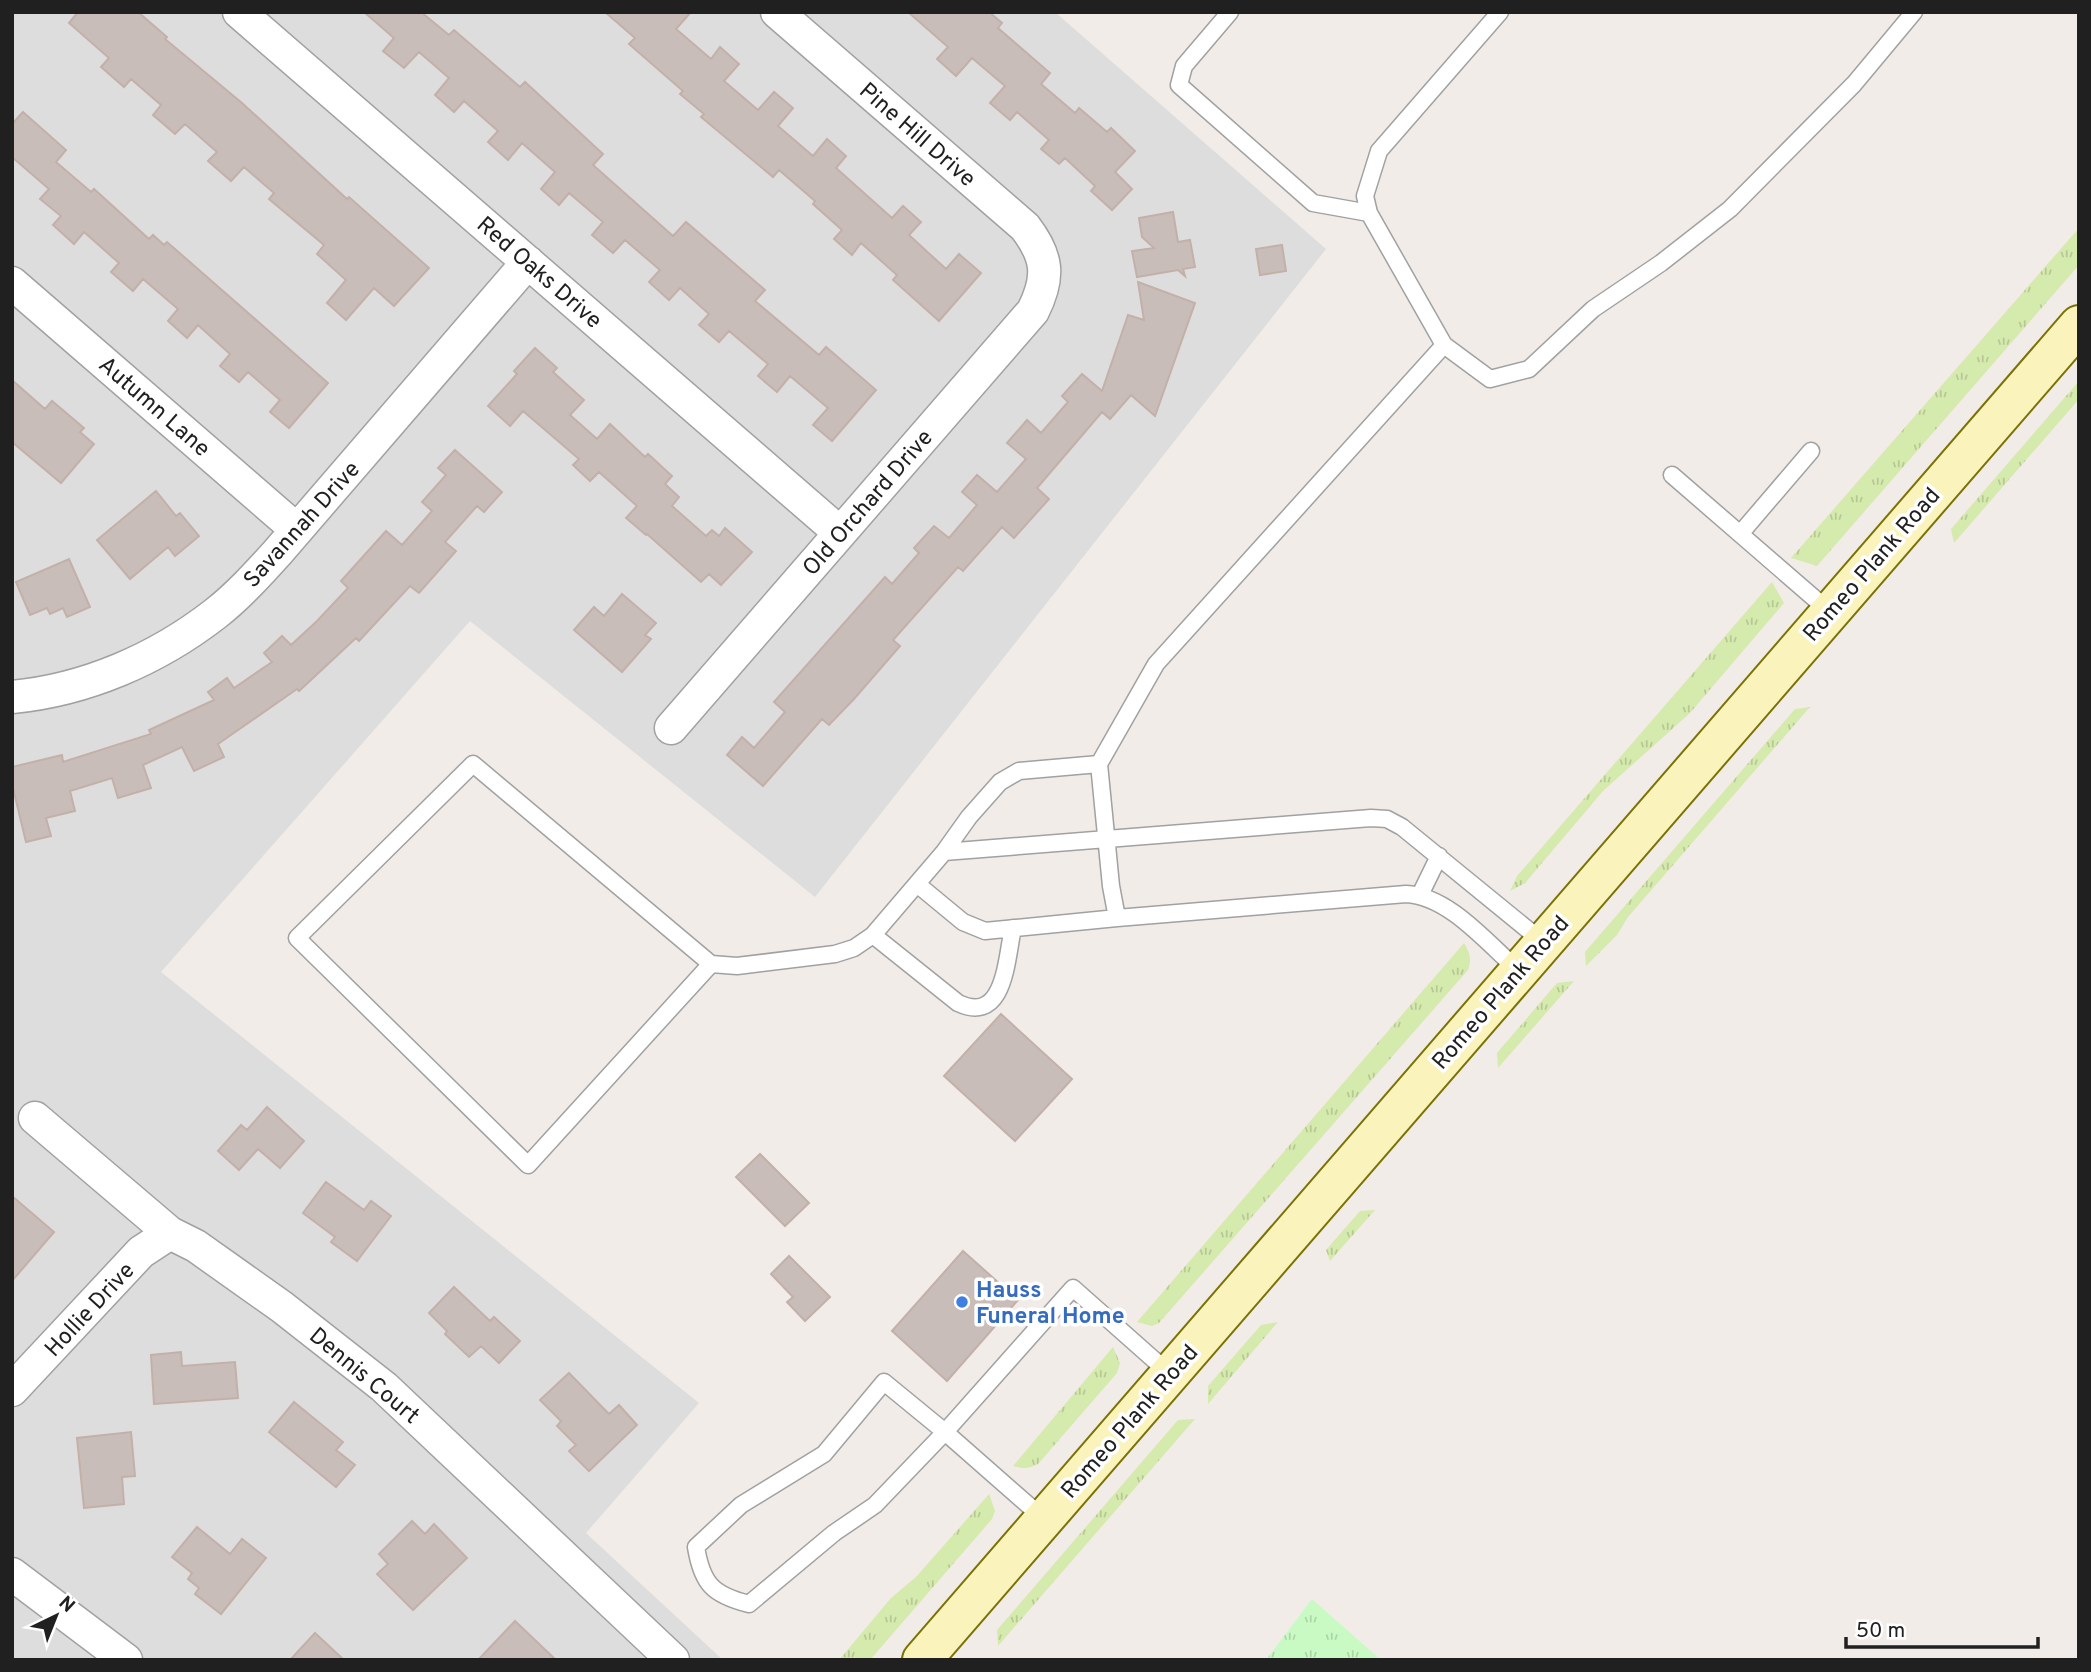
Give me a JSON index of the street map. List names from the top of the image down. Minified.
{"streets":{"main road":["Romeo Plank Road"],"street":["Pine Hill Drive","Red Oaks Drive","Autumn Lane","Old Orchard Drive","Savannah Drive","Hollie Drive","Dennis Court"]},"crossings":[["Pine Hill Drive","Old Orchard Drive"],["Red Oaks Drive","Old Orchard Drive"],["Red Oaks Drive","Savannah Drive"],["Autumn Lane","Savannah Drive"],["Hollie Drive","Dennis Court"]],"places":["Hauss Funeral Home"],"scale_bar":"50 m","north":"top right"}
